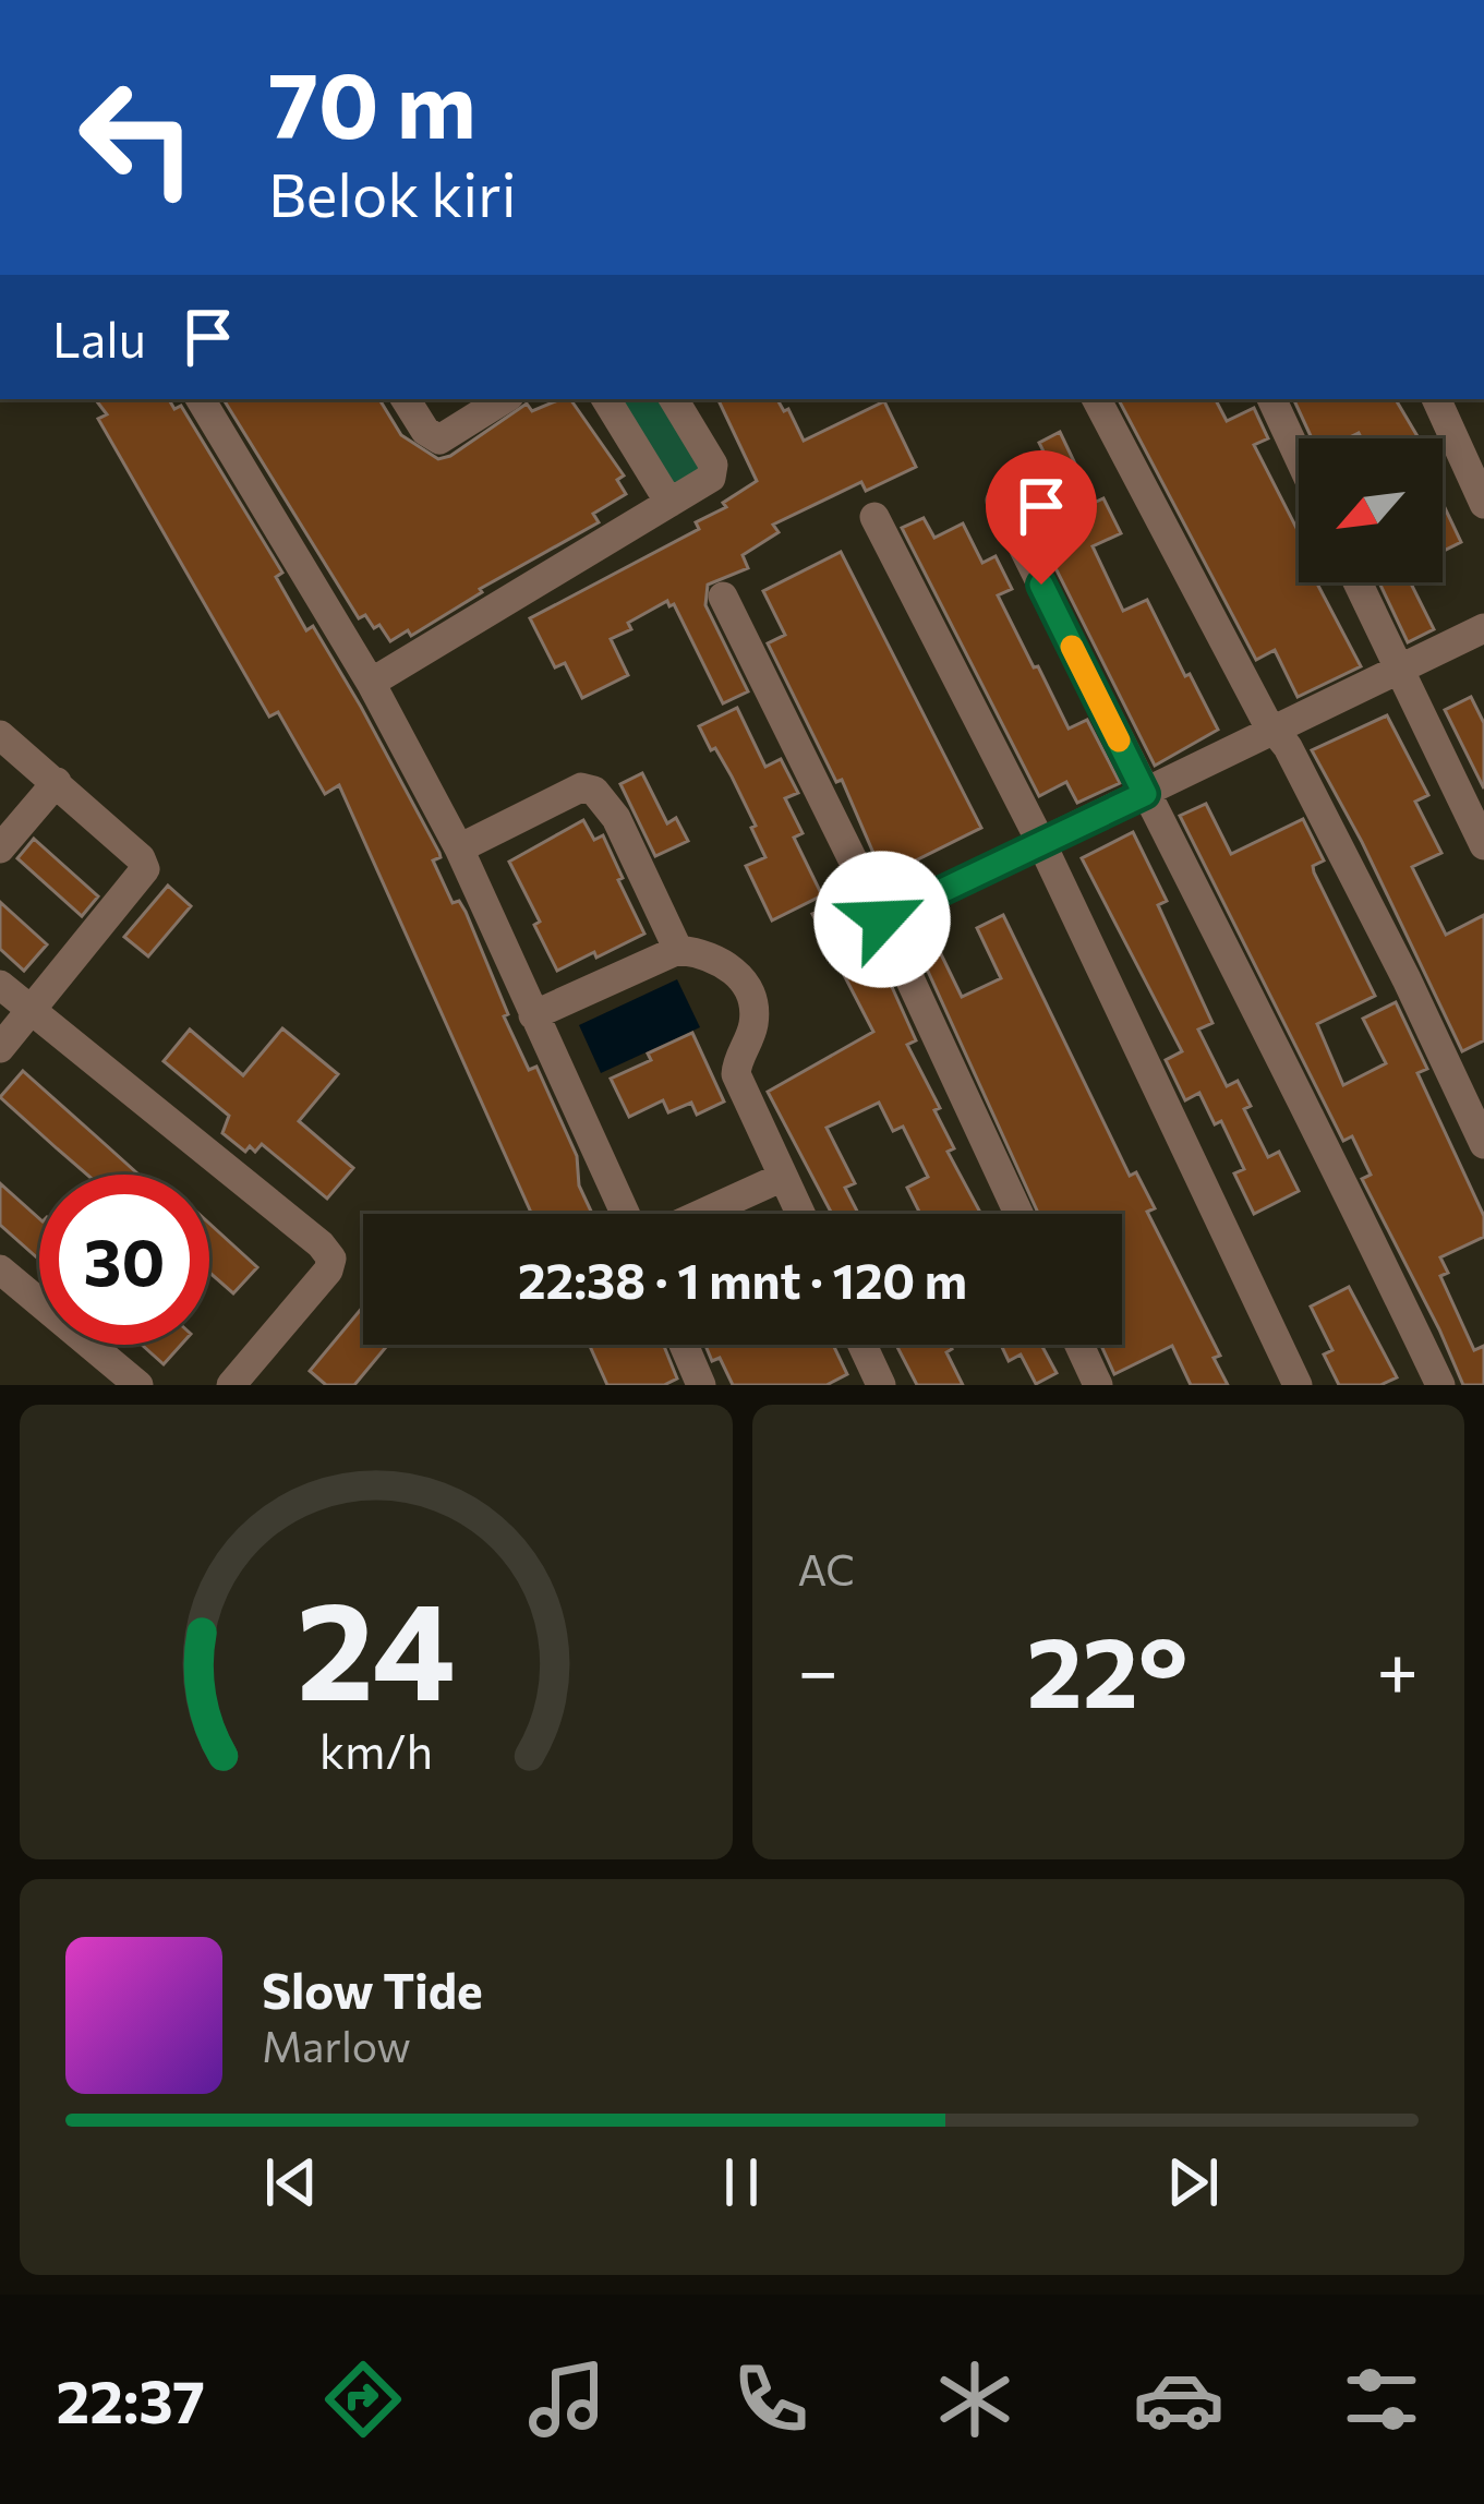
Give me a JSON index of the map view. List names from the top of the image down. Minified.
{"north":"bottom left","page":{"turn":["70 m","Belok kiri"],"then":"Lalu","limit":"30","trip":"22:38 · 1 mnt · 120 m","tile":"AC","heat":["−","22°","+"],"song":["Slow Tide","Marlow"],"tabs":"22:37","gauge":["24","km/h"]}}
